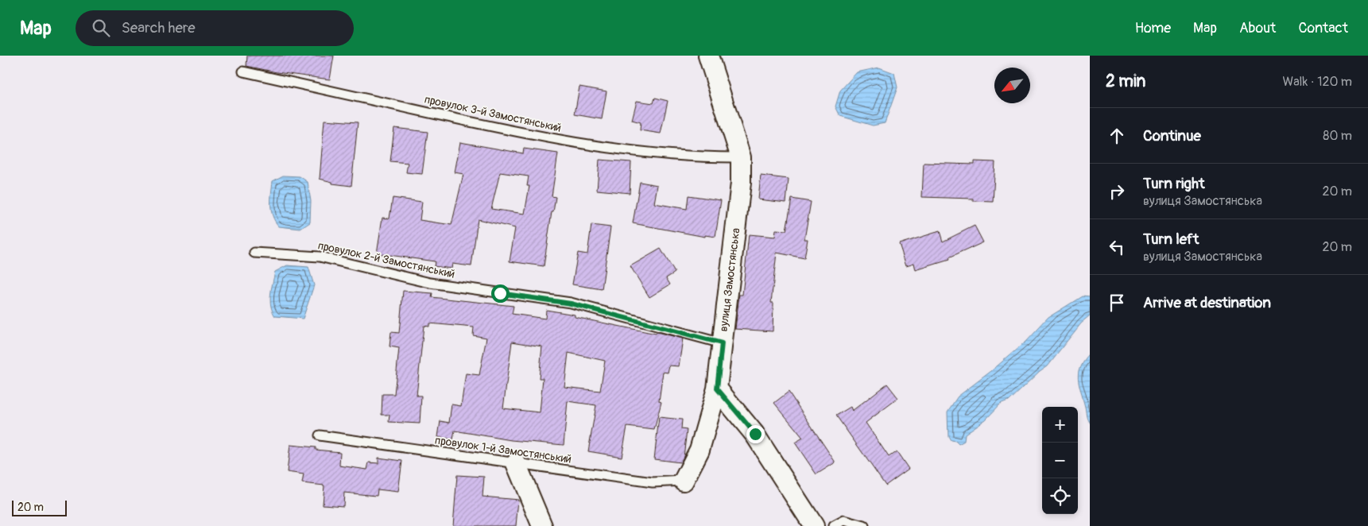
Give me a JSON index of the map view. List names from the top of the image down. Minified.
{"streets":{"street":["вулиця Замостянська"],"lane":["провулок 3-й Замостянський","провулок 2-й Замостянський","провулок 1-й Замостянський"]},"crossings":[["провулок 3-й Замостянський","вулиця Замостянська"],["провулок 2-й Замостянський","вулиця Замостянська"],["вулиця Замостянська","провулок 1-й Замостянський"]],"scale_bar":"20 m","north":"bottom left","page":{"header":"Map","search":"Search here","nav":["Home","Map","About","Contact"],"heading":["2 min","Walk · 120 m"],"list":[["Continue","80 m"],["Turn right","вулиця Замостянська","20 m"],["Turn left","вулиця Замостянська","20 m"],"Arrive at destination"],"map_buttons":["+","−"],"scale":"20 m"}}
